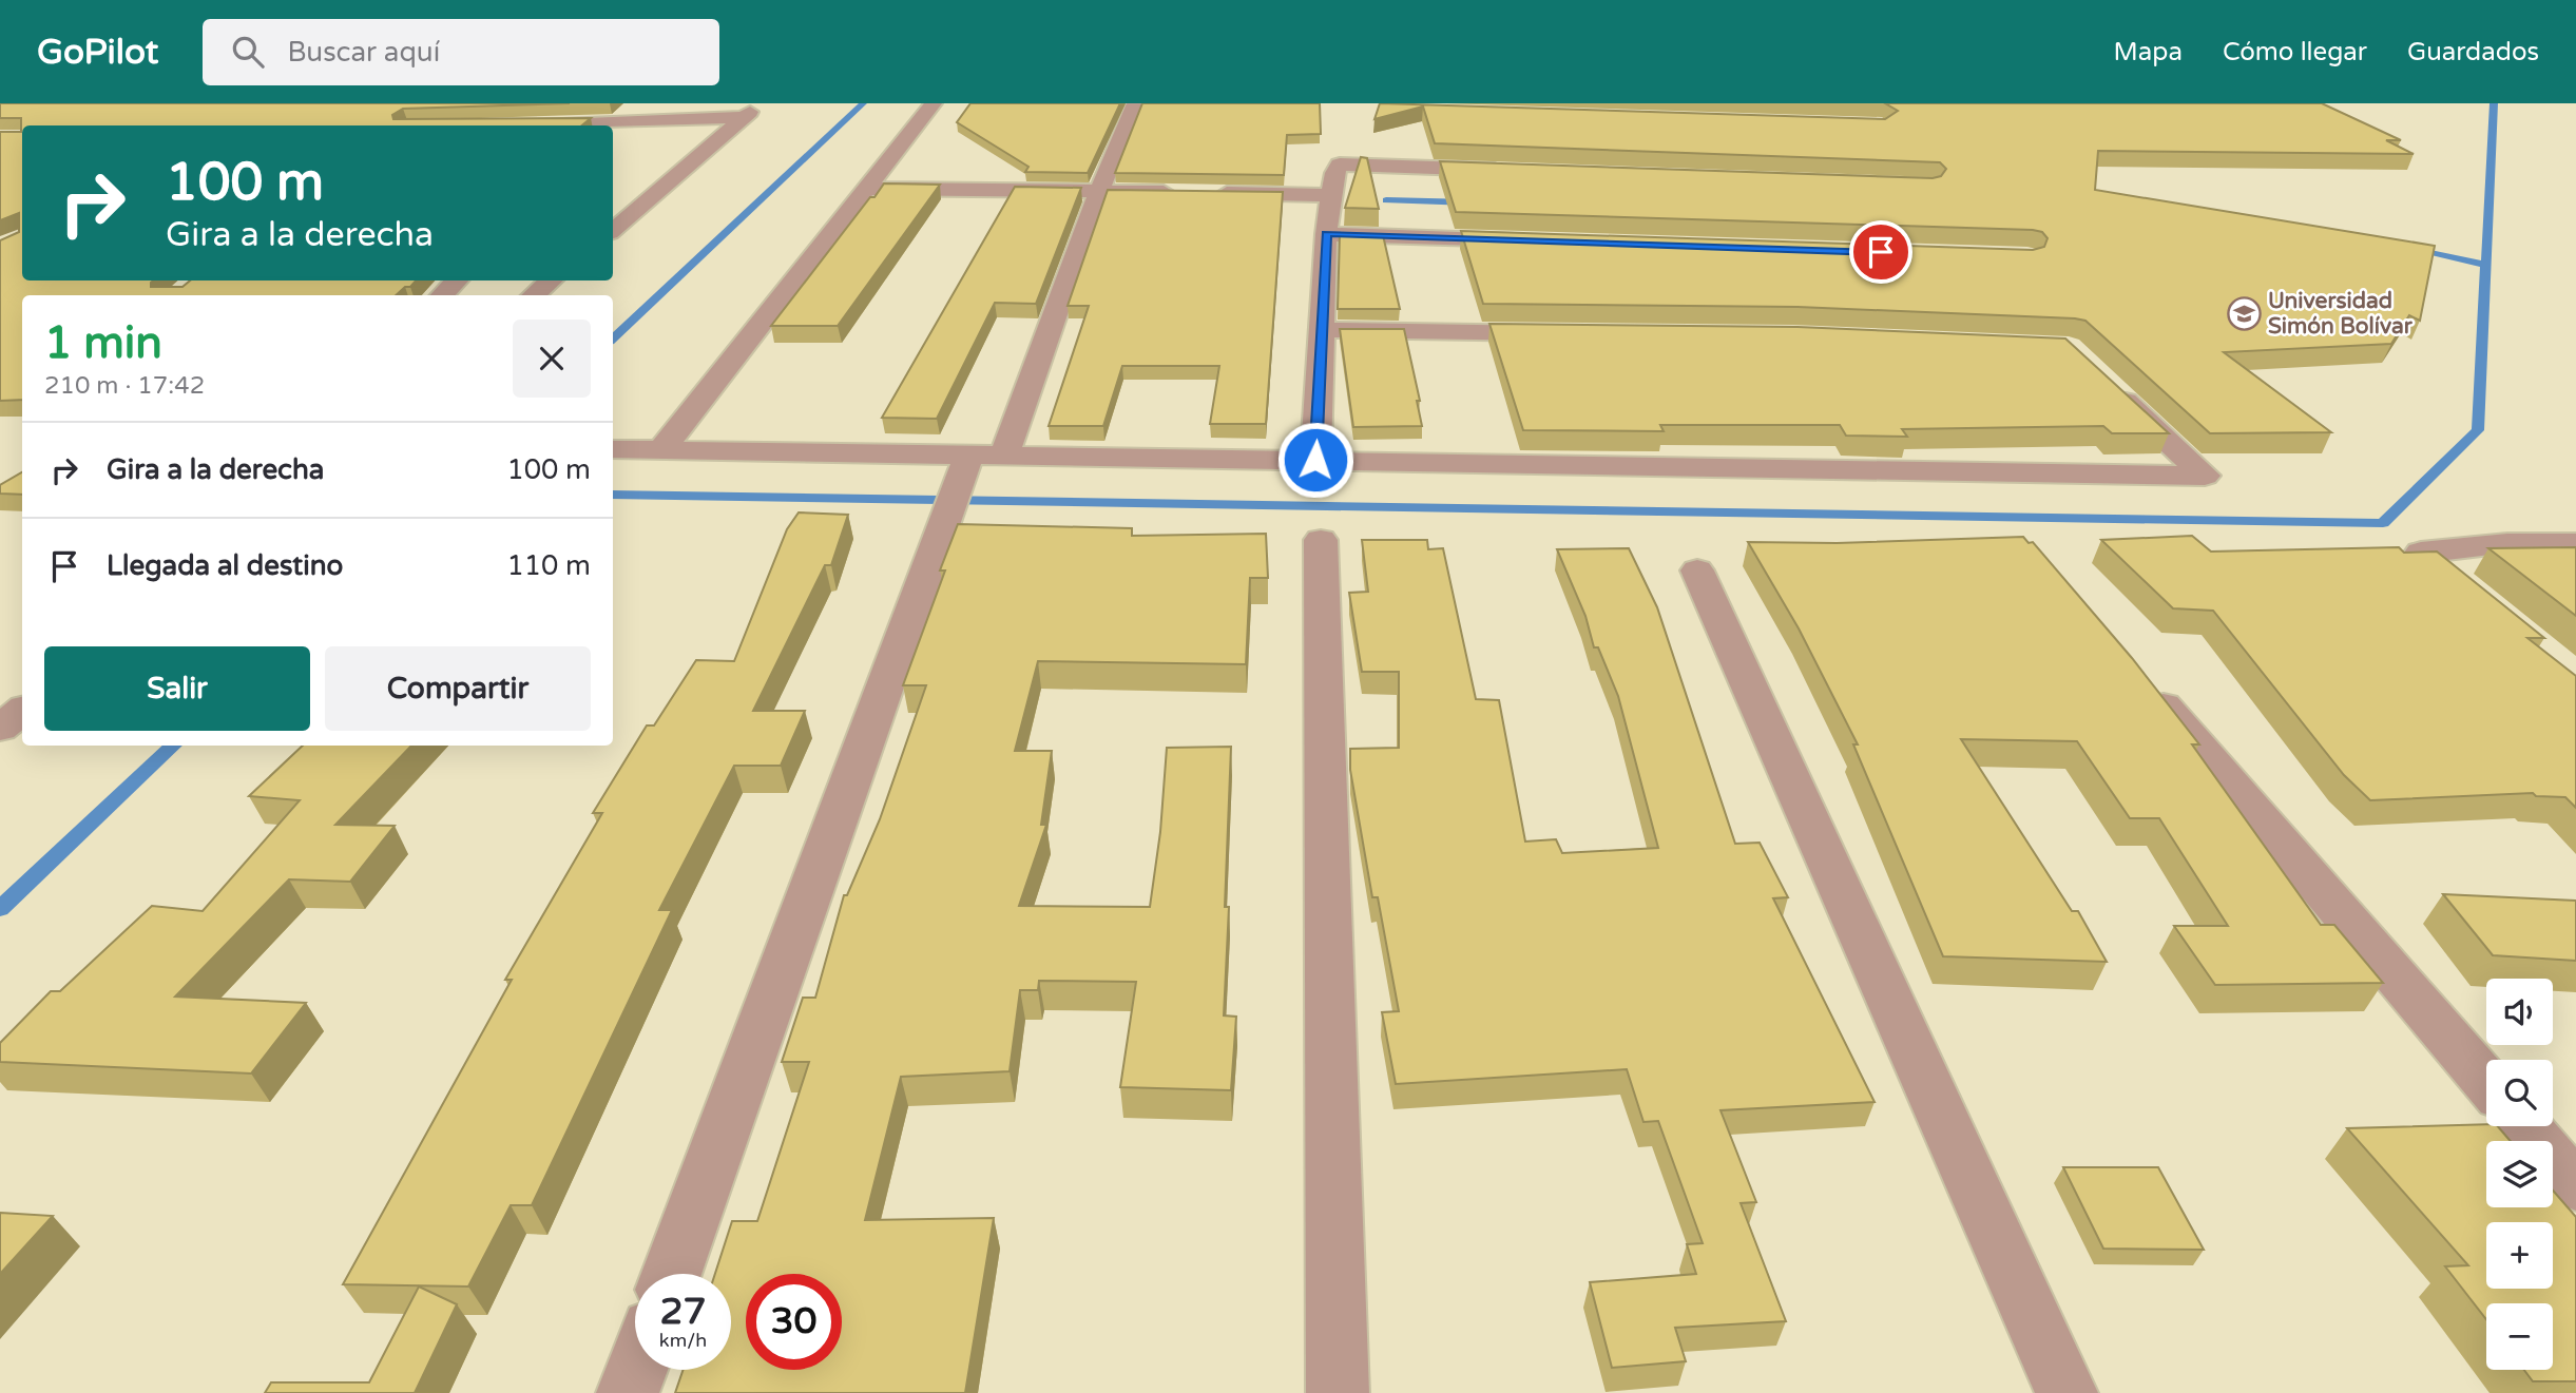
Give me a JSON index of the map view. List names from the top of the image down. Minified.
{"places":{"school or university":["Universidad Simón Bolívar"]},"page":{"header":"GoPilot","search":"Buscar aquí","nav":["Mapa","Cómo llegar","Guardados"],"turn":["100 m","Gira a la derecha"],"heading":["1 min","210 m · 17:42"],"list":[{"name":"Gira a la derecha","value":"100 m"},{"name":"Llegada al destino","value":"110 m"}],"buttons":["Salir","Compartir"],"map_buttons":["+","−"],"speed":"27 km/h","limit":"30"}}
